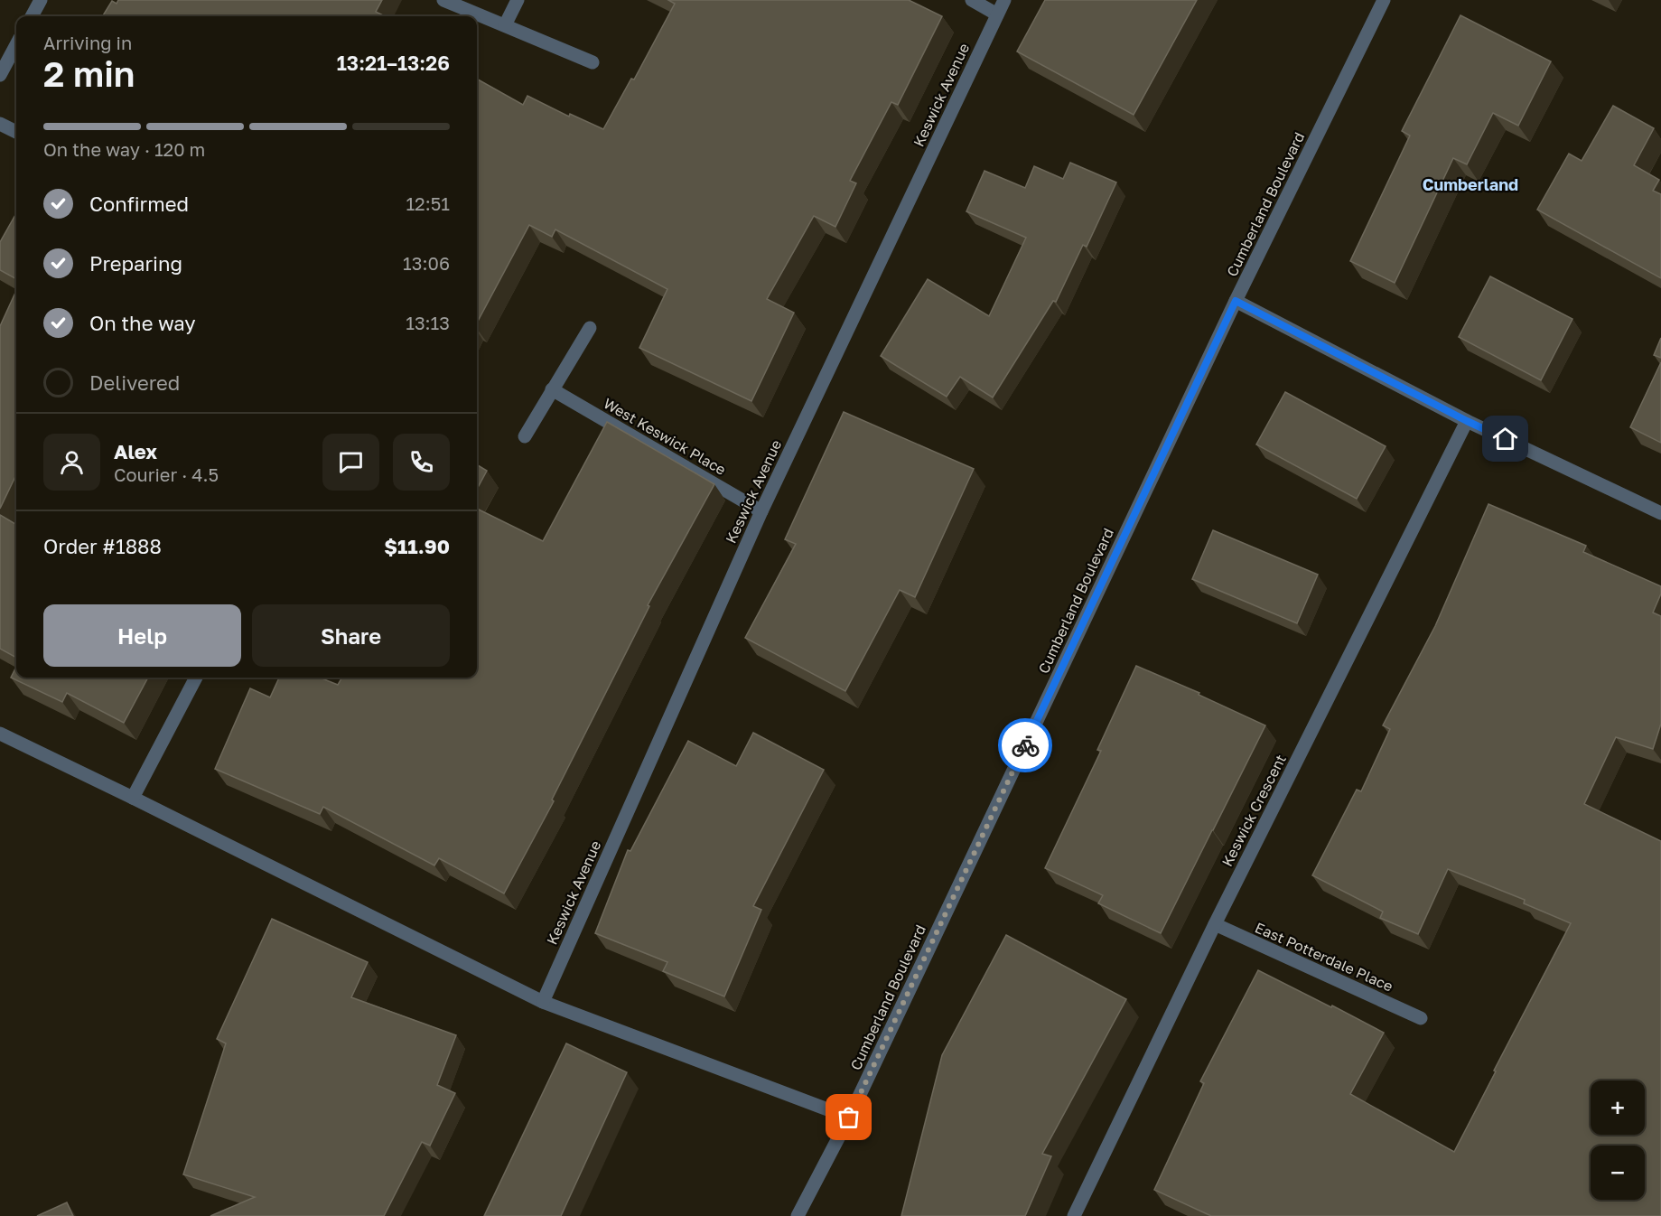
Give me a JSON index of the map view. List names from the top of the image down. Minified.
{"streets":{"street":["Keswick Avenue","Cumberland Boulevard","West Keswick Place","Keswick Crescent","East Potterdale Place"]},"crossings":[["Keswick Avenue","West Keswick Place"],["Keswick Crescent","East Potterdale Place"]],"districts":["Cumberland"],"page":{"heading":["2 min","Arriving in","13:21–13:26"],"panel":["Alex","Courier · 4.5","Order #1888","$11.90"],"bar":"On the way · 120 m","list":[["Confirmed","12:51"],["Preparing","13:06"],["On the way","13:13"],"Delivered"],"buttons":["Help","Share"],"map_buttons":["+","−"]}}
